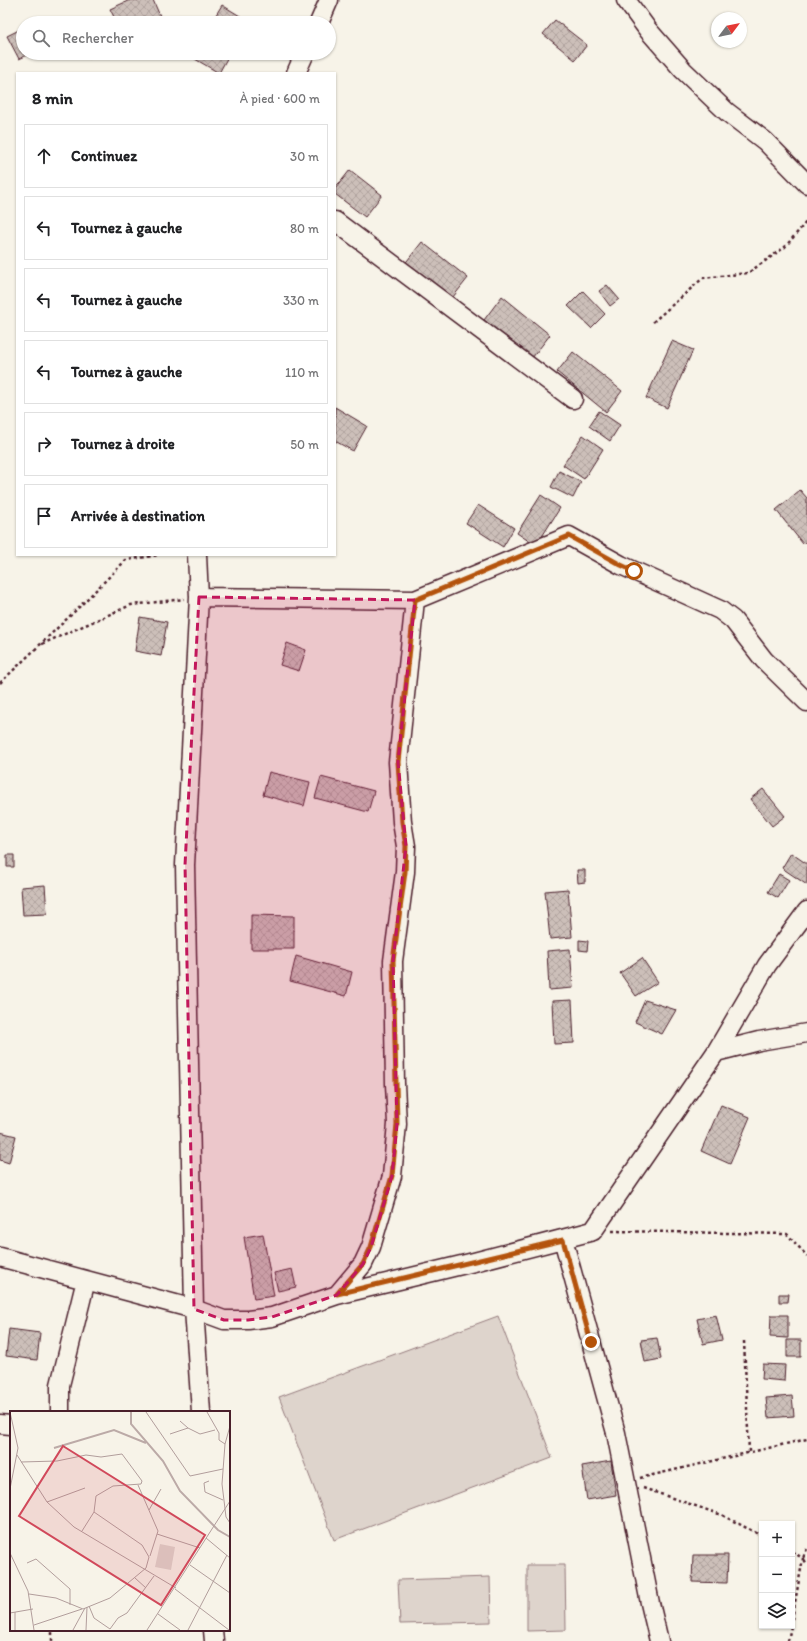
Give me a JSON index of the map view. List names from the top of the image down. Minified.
{"north":"top right","page":{"search":"Rechercher","heading":["8 min","À pied · 600 m"],"list":[["Continuez","30 m"],["Tournez à gauche","80 m"],["Tournez à gauche","330 m"],["Tournez à gauche","110 m"],["Tournez à droite","50 m"],"Arrivée à destination"],"map_buttons":["+","−"]}}
